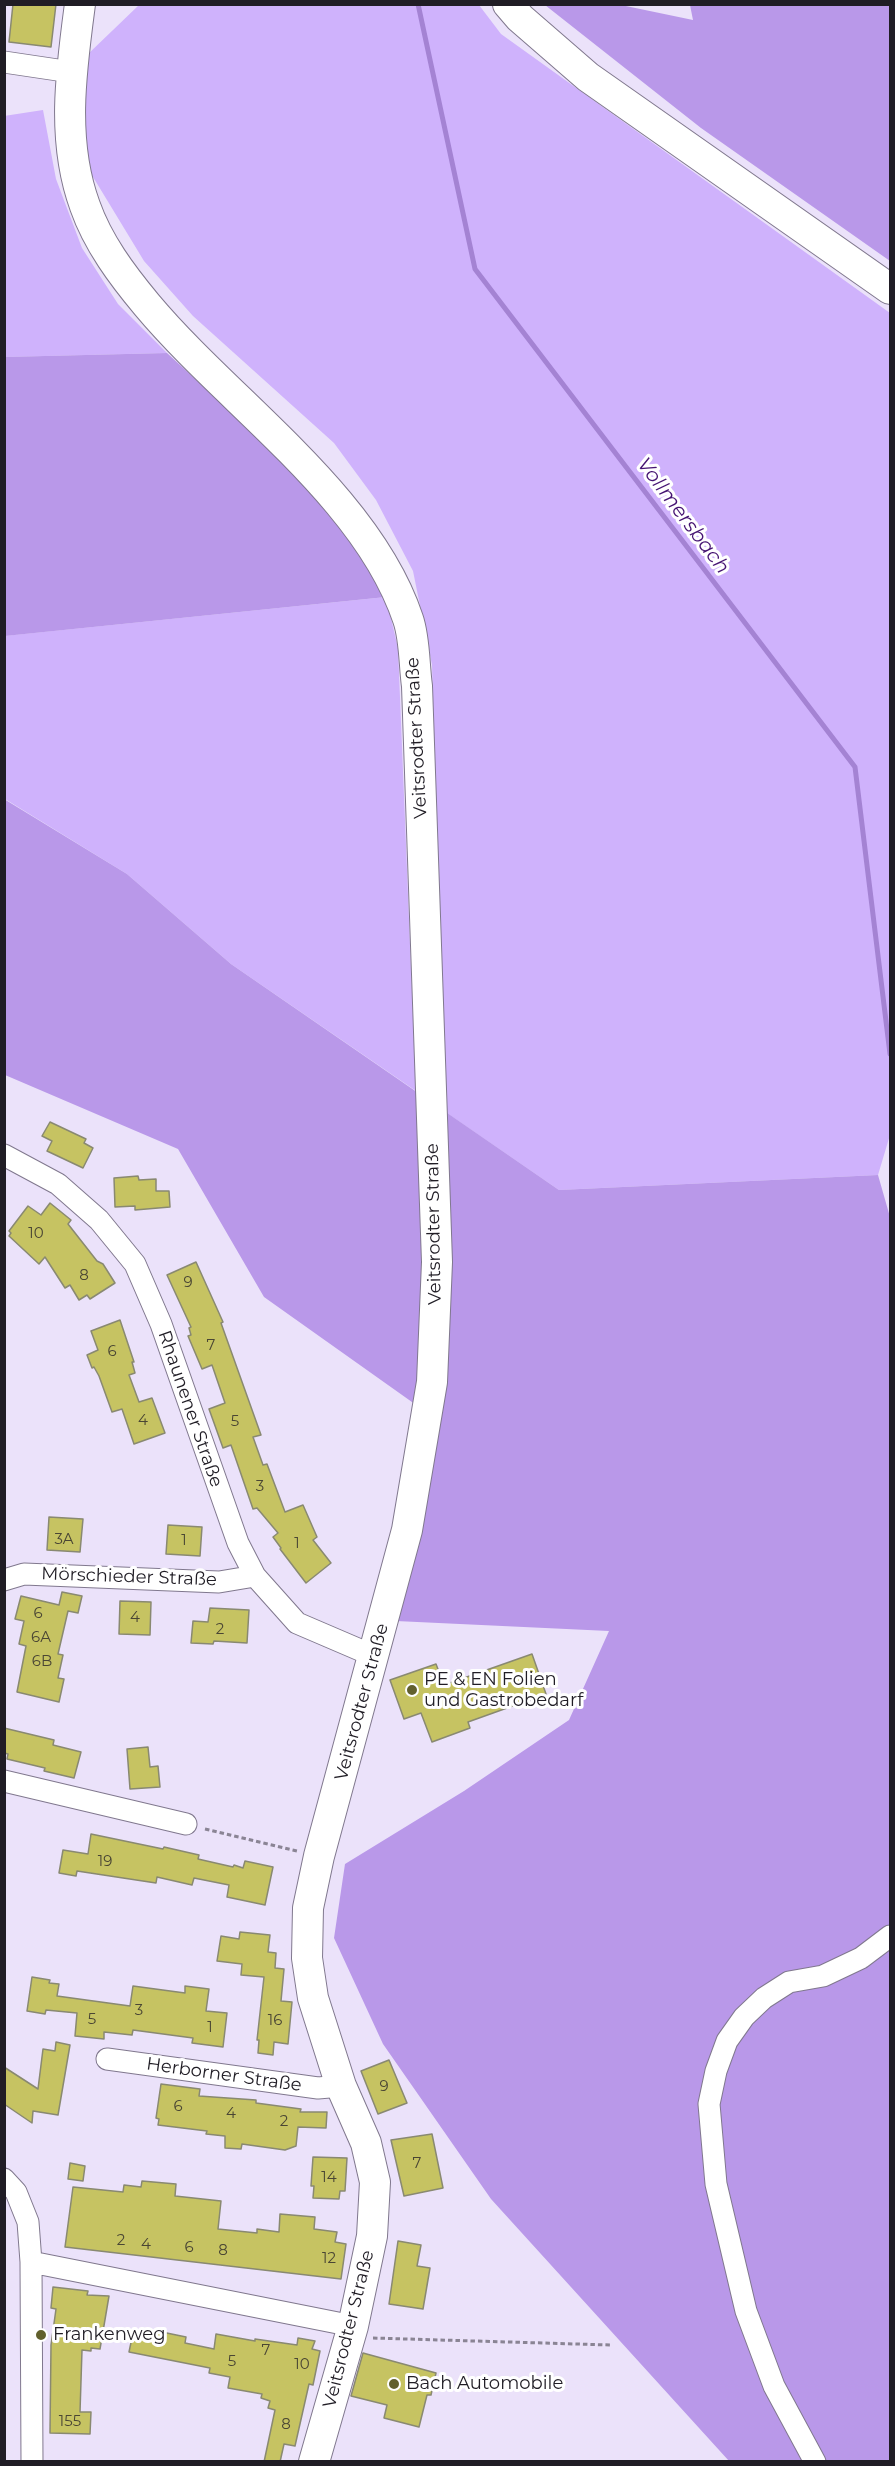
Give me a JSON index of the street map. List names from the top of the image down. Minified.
{"streets":{"street":["Veitsrodter Straße","Rhaunener Straße","Mörschieder Straße","Herborner Straße"]},"crossings":[["Veitsrodter Straße","Rhaunener Straße"],["Veitsrodter Straße","Herborner Straße"],["Rhaunener Straße","Mörschieder Straße"]],"water":["Vollmersbach"],"places":["PE & EN Folien und Gastrobedarf","Frankenweg","Bach Automobile"],"house_numbers":["10","8","9","7","6","4","5","3","3A","1","1","6","4","2","6A","6B","19","3","5","16","1","9","6","4","2","7","14","2","4","6","8","12","7","5","10","155","8"]}
